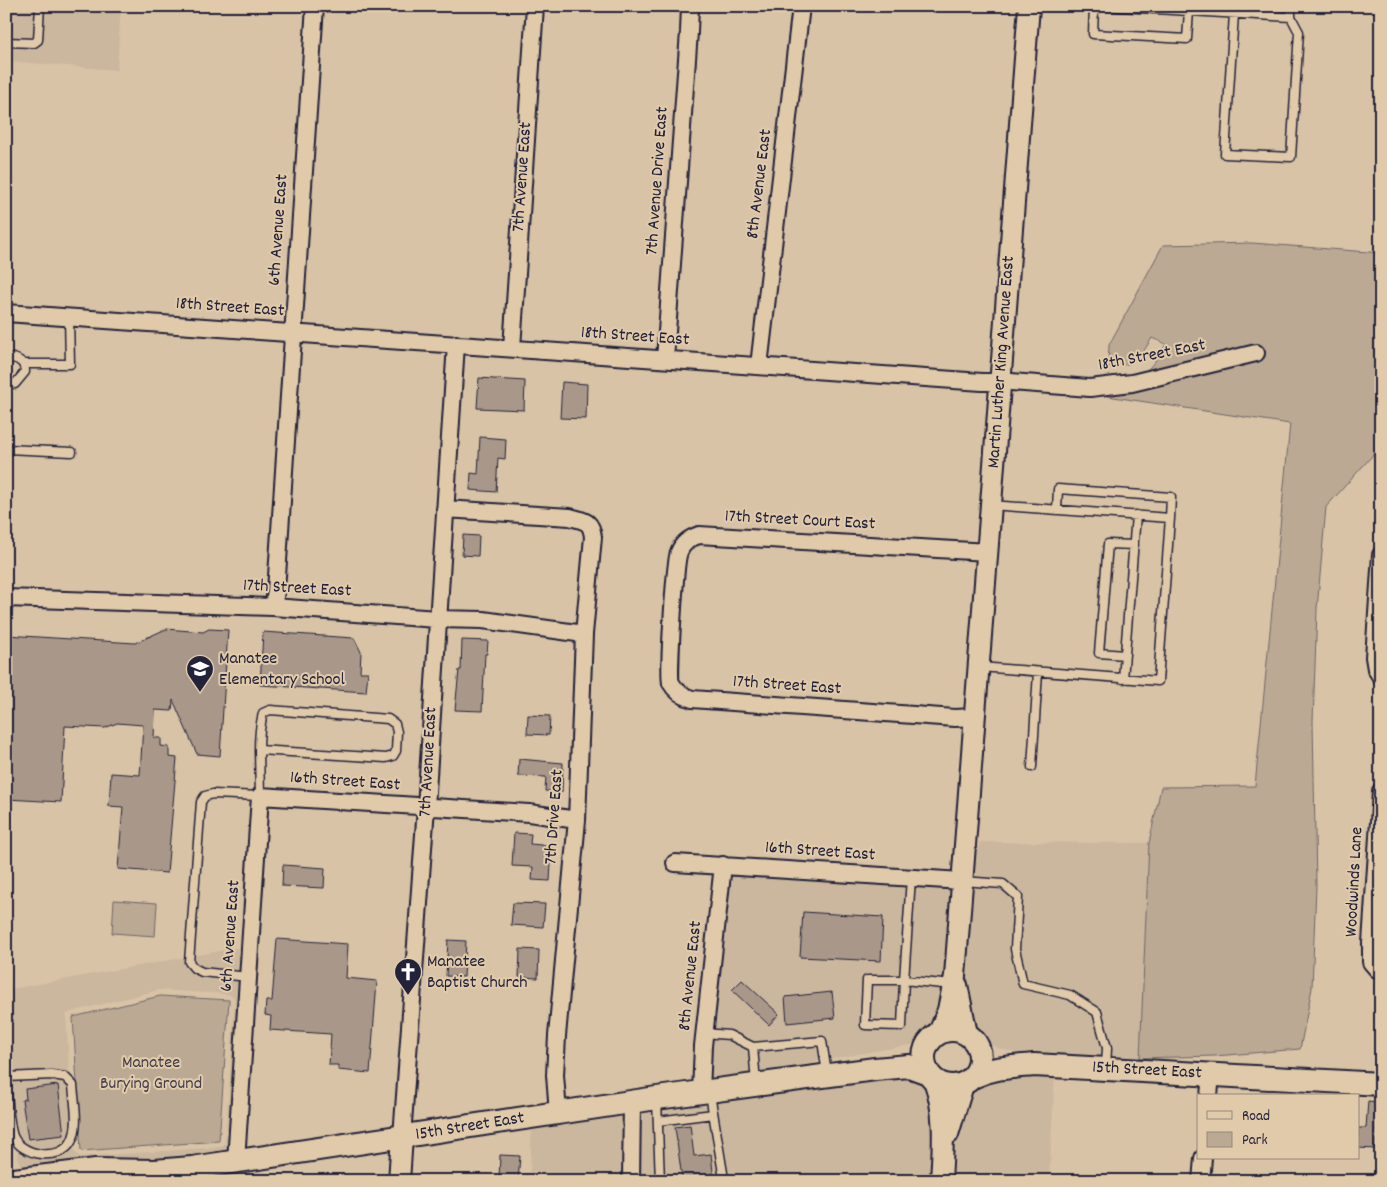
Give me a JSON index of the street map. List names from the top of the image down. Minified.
{"streets":{"main road":["15th Street East"],"street":["7th Avenue East","7th Avenue Drive East","8th Avenue East","6th Avenue East","18th Street East","Martin Luther King Avenue East","17th Street Court East","17th Street East","16th Street East","7th Drive East","Woodwinds Lane"]},"crossings":[["7th Avenue East","18th Street East"],["7th Avenue East","17th Street East"],["7th Avenue East","16th Street East"],["7th Avenue East","7th Drive East"],["7th Avenue East","15th Street East"],["7th Avenue Drive East","18th Street East"],["8th Avenue East","18th Street East"],["8th Avenue East","16th Street East"],["8th Avenue East","15th Street East"],["6th Avenue East","18th Street East"],["6th Avenue East","17th Street East"],["6th Avenue East","16th Street East"],["6th Avenue East","15th Street East"],["18th Street East","Martin Luther King Avenue East"],["Martin Luther King Avenue East","17th Street Court East"],["Martin Luther King Avenue East","17th Street East"],["Martin Luther King Avenue East","16th Street East"],["17th Street Court East","17th Street East"],["17th Street East","7th Drive East"],["16th Street East","7th Drive East"],["7th Drive East","15th Street East"]],"parks":["Manatee Burying Ground"],"places":{"school or university":["Manatee Elementary School"],"church":["Manatee Baptist Church"]},"legend":["Road","Park"]}
